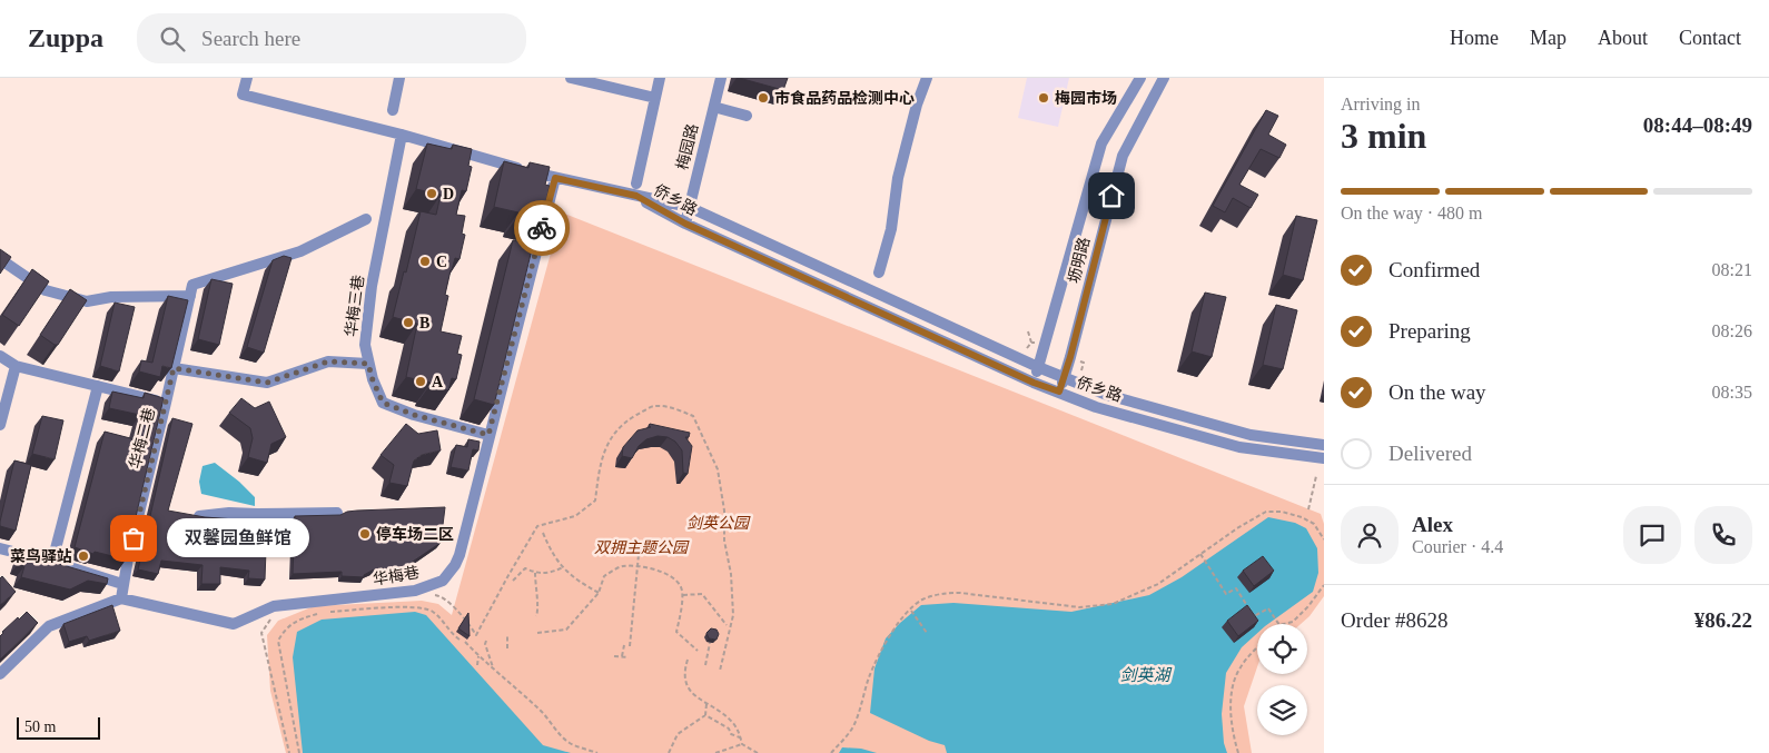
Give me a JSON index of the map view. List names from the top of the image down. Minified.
{"streets":{"street":["梅园路","侨乡路","坜明路","华梅三巷","华梅二巷","华梅巷"]},"crossings":[["梅园路","侨乡路"],["侨乡路","坜明路"],["华梅三巷","华梅巷"],["华梅二巷","华梅巷"]],"water":["剑英湖"],"parks":["剑英公园","双拥主题公园"],"places":["市食品药品检测中心","梅园市场","D","C","B","A","停车场二区","双馨园鱼鲜馆","菜鸟驿站"],"scale_bar":"50 m","page":{"header":"Zuppa","search":"Search here","nav":["Home","Map","About","Contact"],"heading":["3 min","Arriving in","08:44–08:49"],"panel":["Alex","Courier · 4.4","Order #8628","¥86.22"],"bar":"On the way · 480 m","list":[["Confirmed","08:21"],["Preparing","08:26"],["On the way","08:35"],"Delivered"],"bubble":"双馨园鱼鲜馆","scale":"50 m"}}
